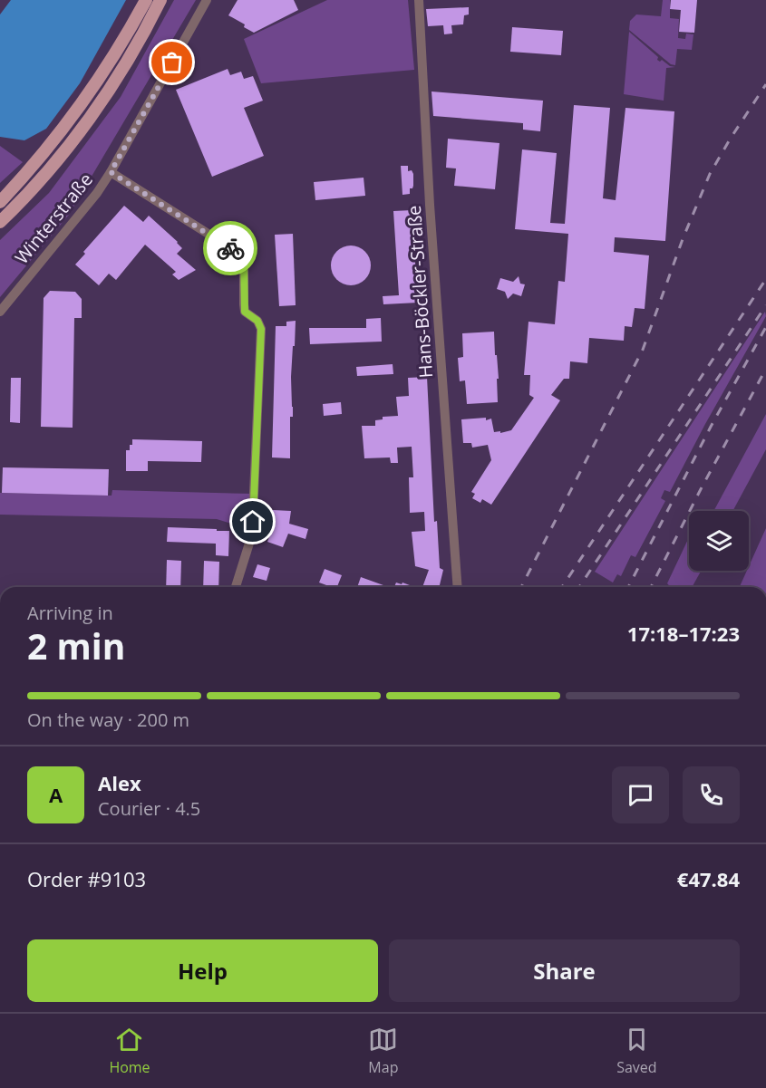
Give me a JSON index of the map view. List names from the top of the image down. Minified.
{"streets":{"street":["Winterstraße","Hans-Böckler-Straße"]},"page":{"heading":["2 min","Arriving in","17:18–17:23"],"panel":["Alex","Courier · 4.5","Order #9103","€47.84"],"bar":"On the way · 200 m","round":"A","buttons":["Help","Share"],"tabs":["Home","Map","Saved"]}}
